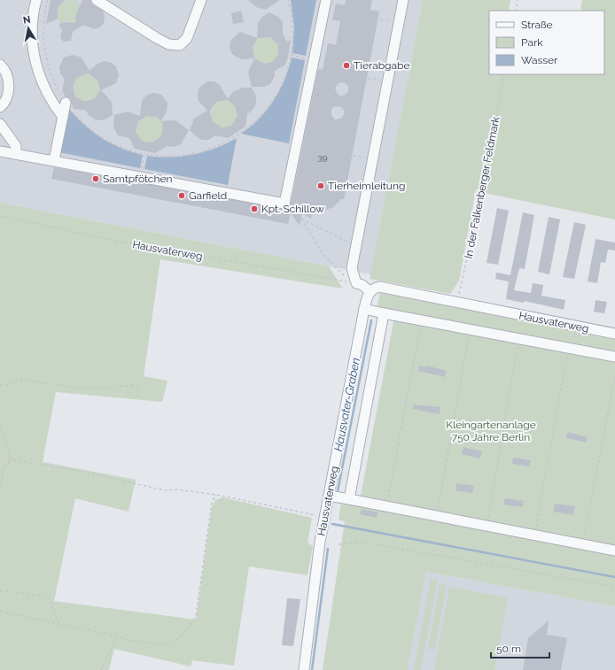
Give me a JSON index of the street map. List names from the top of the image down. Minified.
{"streets":{"street":["Hausvaterweg"],"path":["In der Falkenberger Feldmark"]},"crossings":[["In der Falkenberger Feldmark","Hausvaterweg"]],"water":["Hausvater-Graben"],"parks":["Kleingartenanlage 750 Jahre Berlin"],"places":["Tierabgabe","Samtpfötchen","Tierheimleitung","Garfield","Kpt. Schillow"],"house_numbers":["39"],"legend":["Straße","Park","Wasser"],"scale_bar":"50 m","north":"top"}
